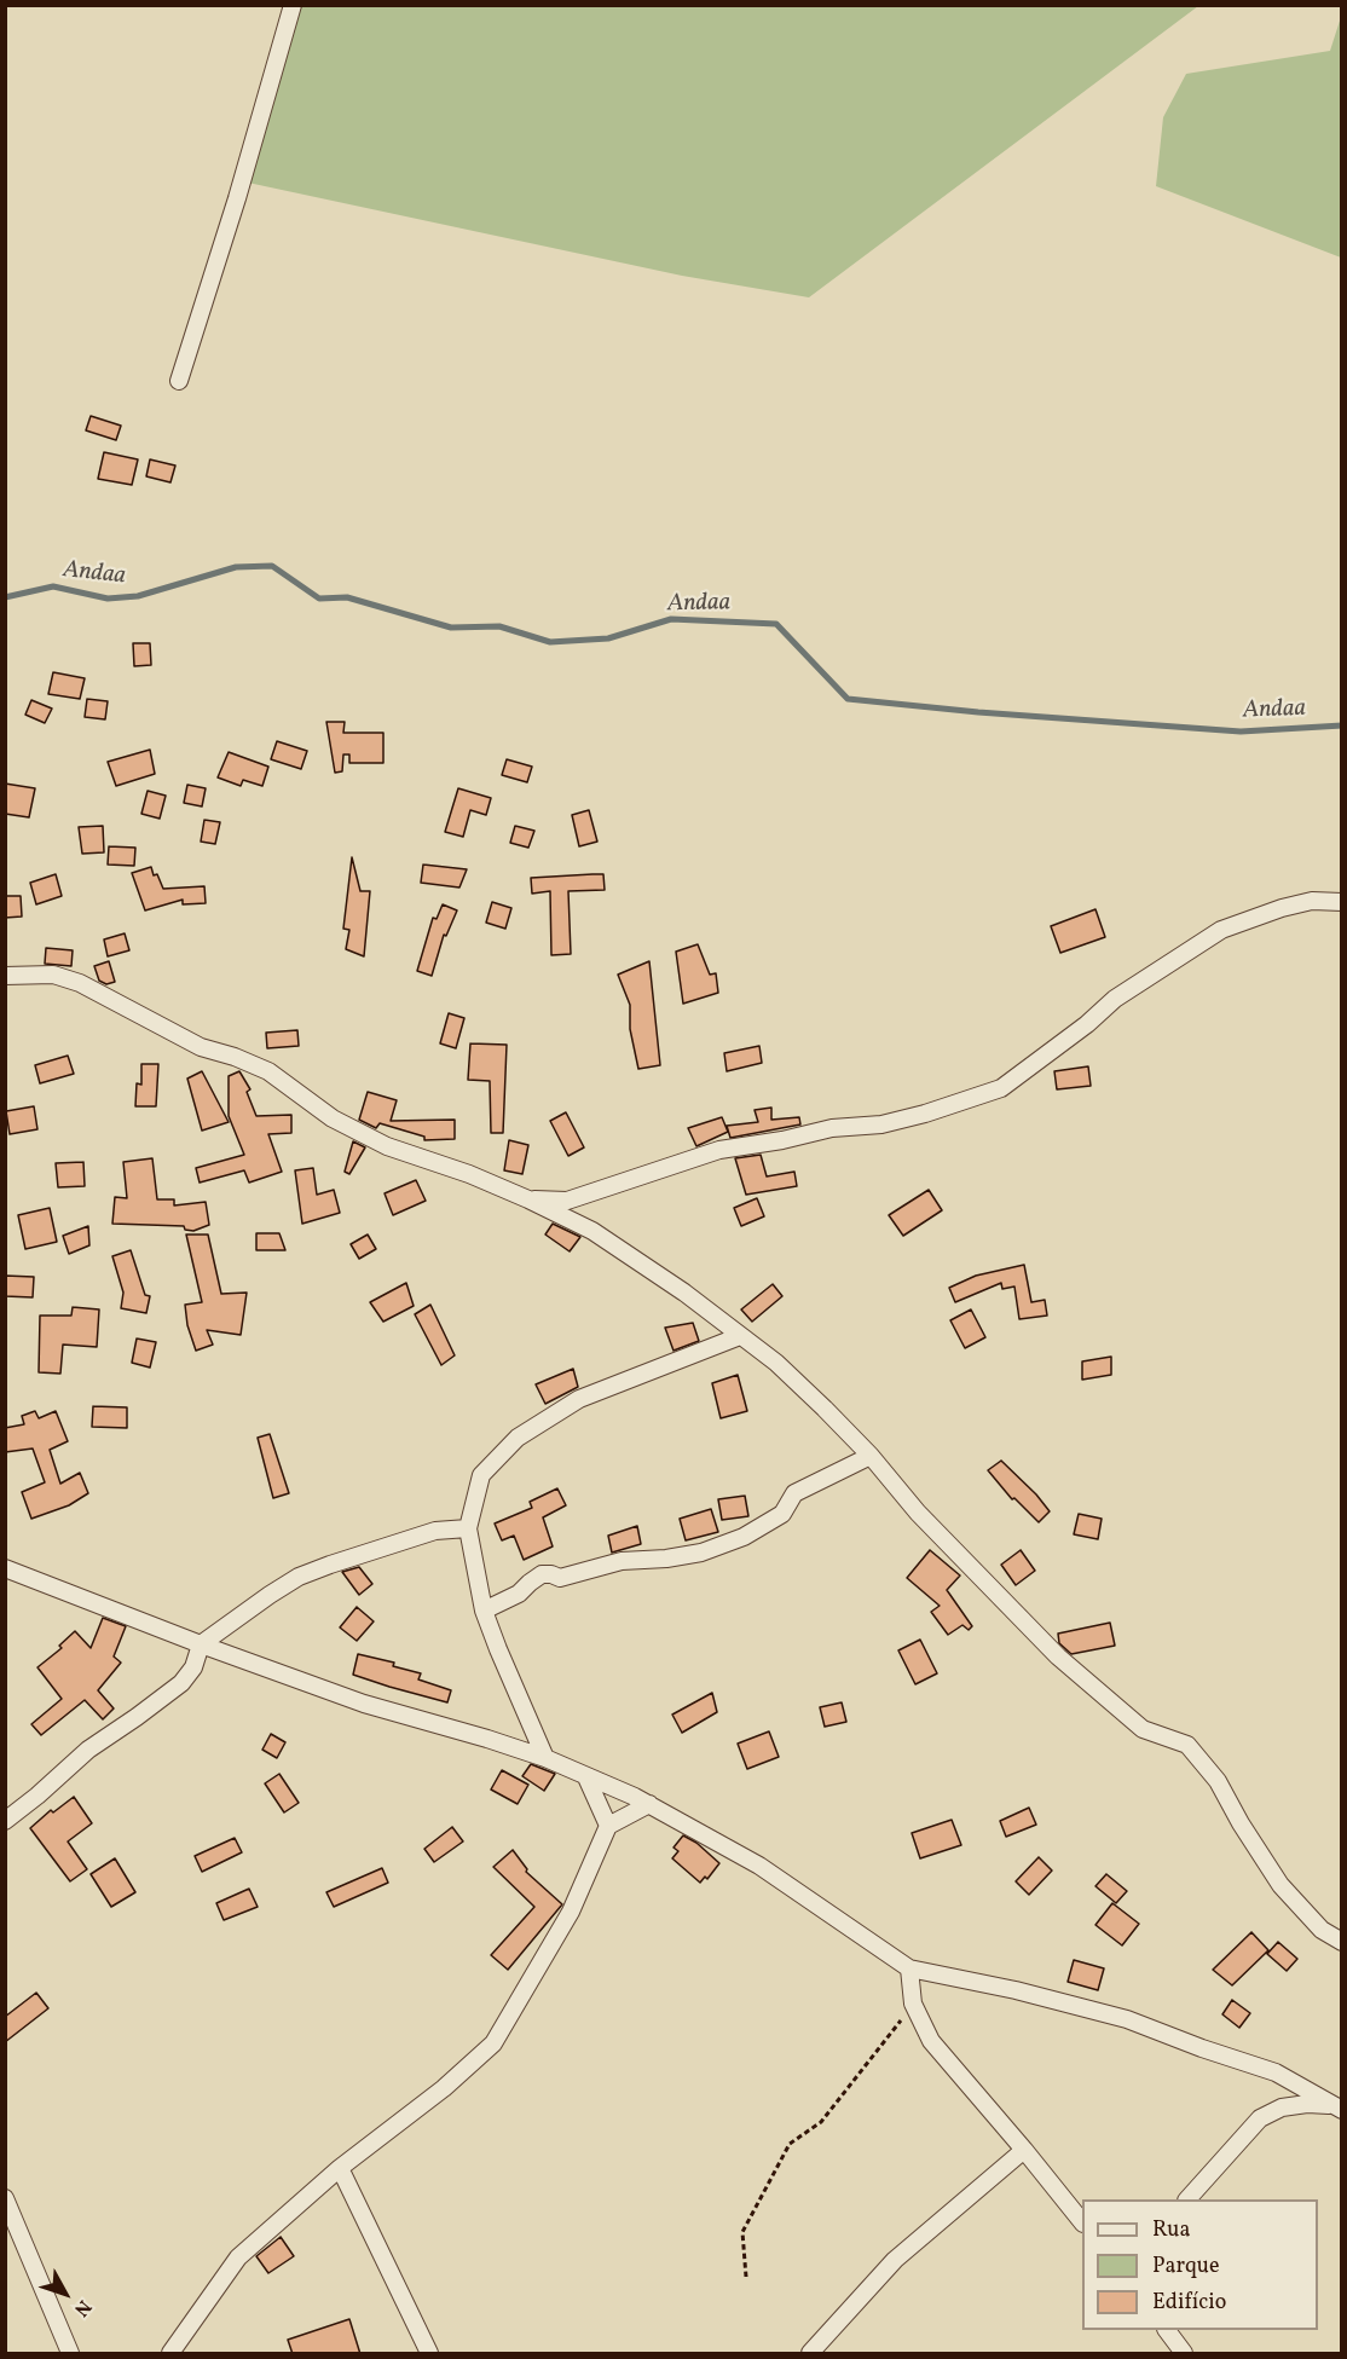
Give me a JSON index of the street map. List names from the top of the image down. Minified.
{"water":["Andaa"],"legend":["Rua","Parque","Edifício"],"north":"bottom right"}
